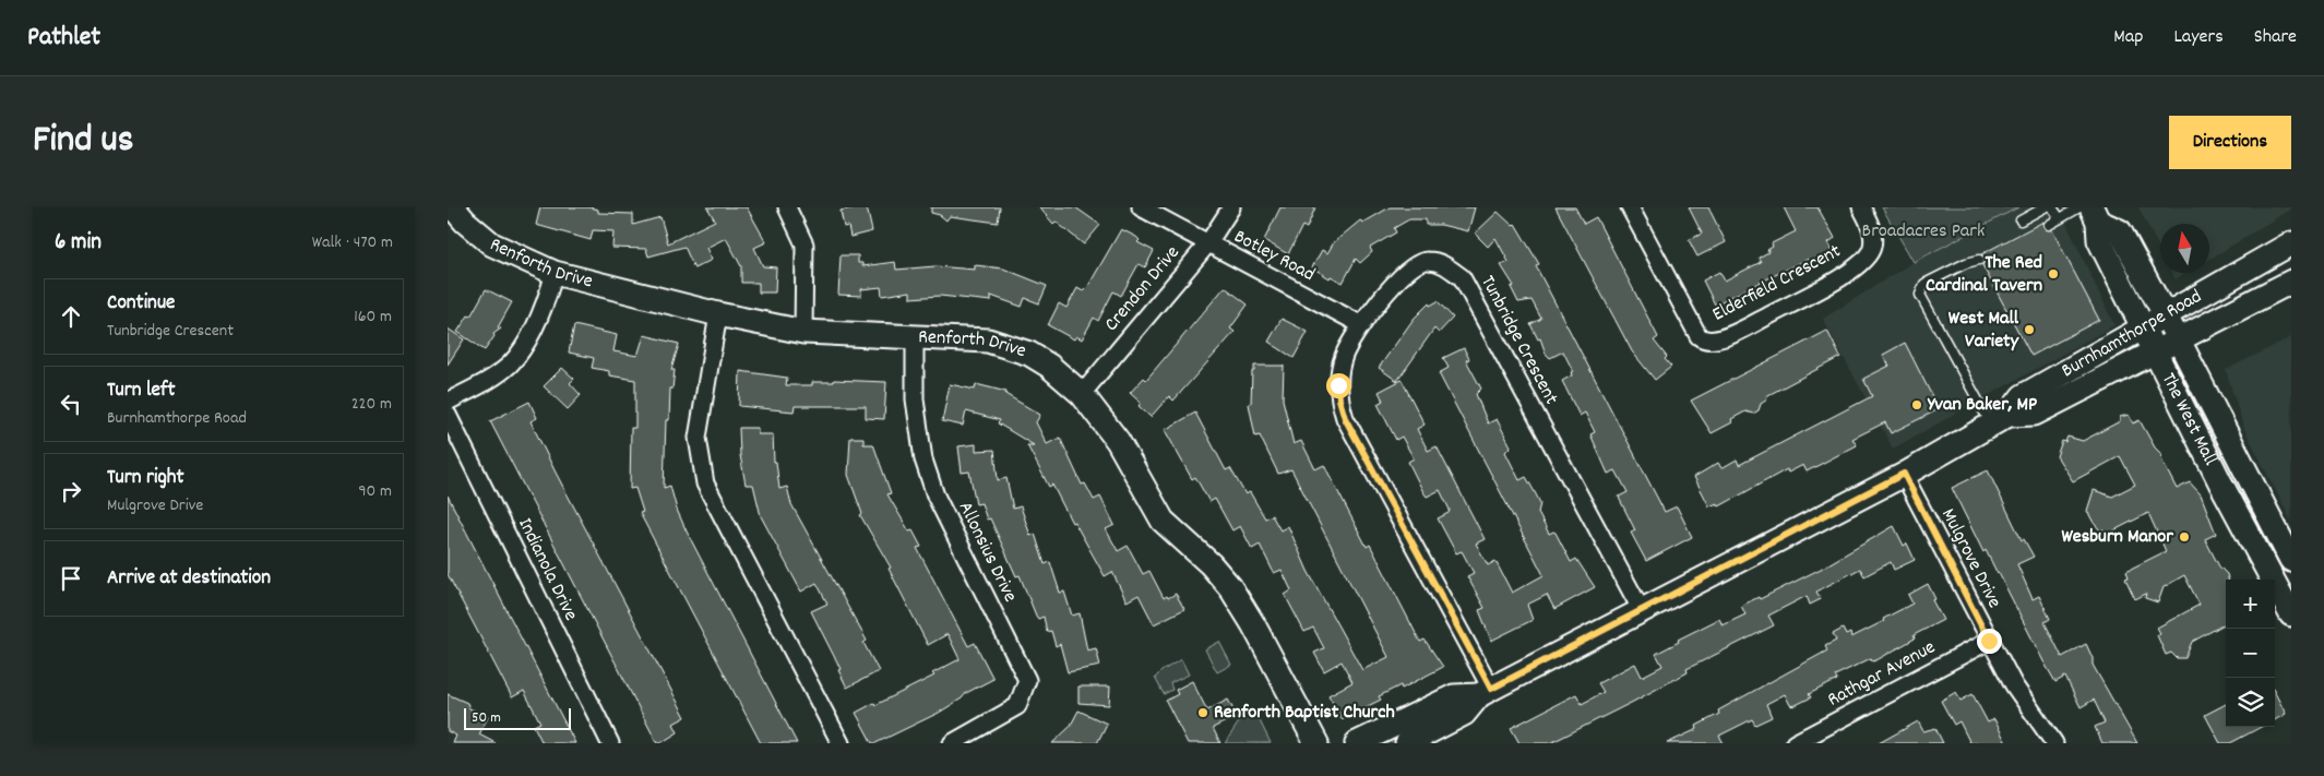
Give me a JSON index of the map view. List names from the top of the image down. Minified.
{"streets":{"main road":["Renforth Drive","Burnhamthorpe Road","The West Mall"],"street":["Botley Road","Elderfield Crescent","Crendon Drive","Tunbridge Crescent","Allonsius Drive","Mulgrove Drive","Indianola Drive","Rathgar Avenue"]},"crossings":[["Botley Road","Crendon Drive"],["Botley Road","Tunbridge Crescent"],["Renforth Drive","Crendon Drive"],["Renforth Drive","Allonsius Drive"],["Burnhamthorpe Road","Tunbridge Crescent"],["Burnhamthorpe Road","The West Mall"],["Burnhamthorpe Road","Mulgrove Drive"],["Mulgrove Drive","Rathgar Avenue"]],"parks":["Broadacres Park"],"places":["The Red Cardinal Tavern","West Mall Variety","Yvan Baker, MP","Wesburn Manor","Renforth Baptist Church"],"scale_bar":"50 m","north":"top","page":{"header":"Pathlet","nav":["Map","Layers","Share"],"title":"Find us","buttons":"Directions","heading":["6 min","Walk · 470 m"],"list":[["Continue","Tunbridge Crescent","160 m"],["Turn left","Burnhamthorpe Road","220 m"],["Turn right","Mulgrove Drive","90 m"],"Arrive at destination"],"map_buttons":["+","−"],"scale":"50 m"}}
